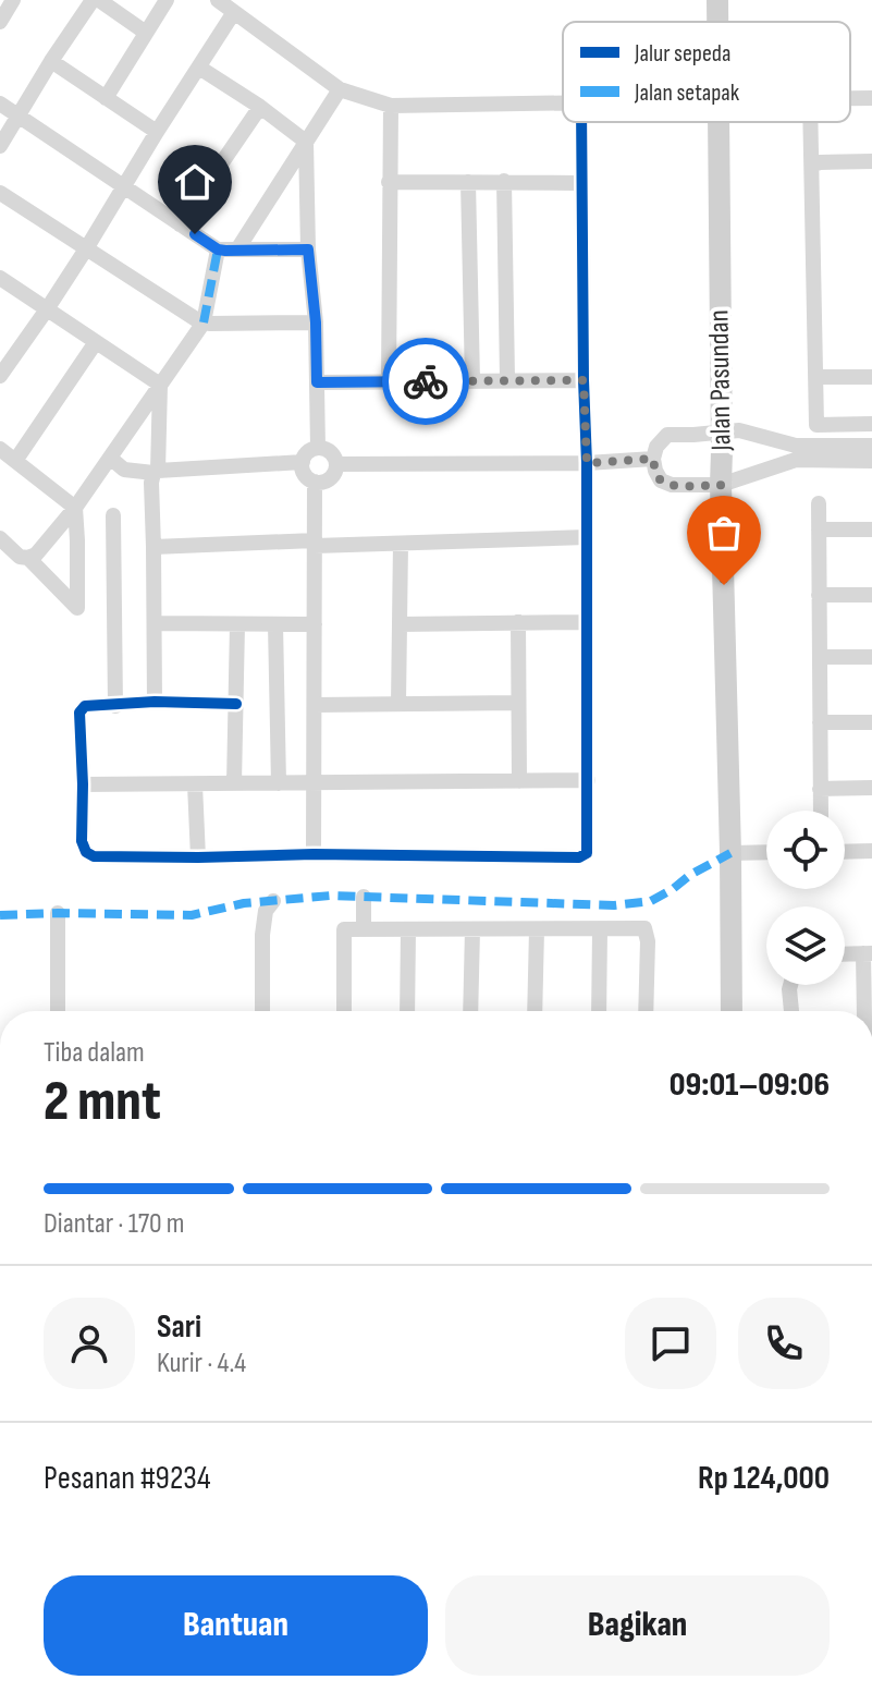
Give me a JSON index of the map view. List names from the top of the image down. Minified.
{"streets":{"street":["Jalan Pasundan"]},"legend":["Jalur sepeda","Jalan setapak"],"page":{"heading":["2 mnt","Tiba dalam","09:01–09:06"],"panel":["Sari","Kurir · 4.4","Pesanan #9234","Rp 124,000"],"bar":"Diantar · 170 m","buttons":["Bantuan","Bagikan"]}}
